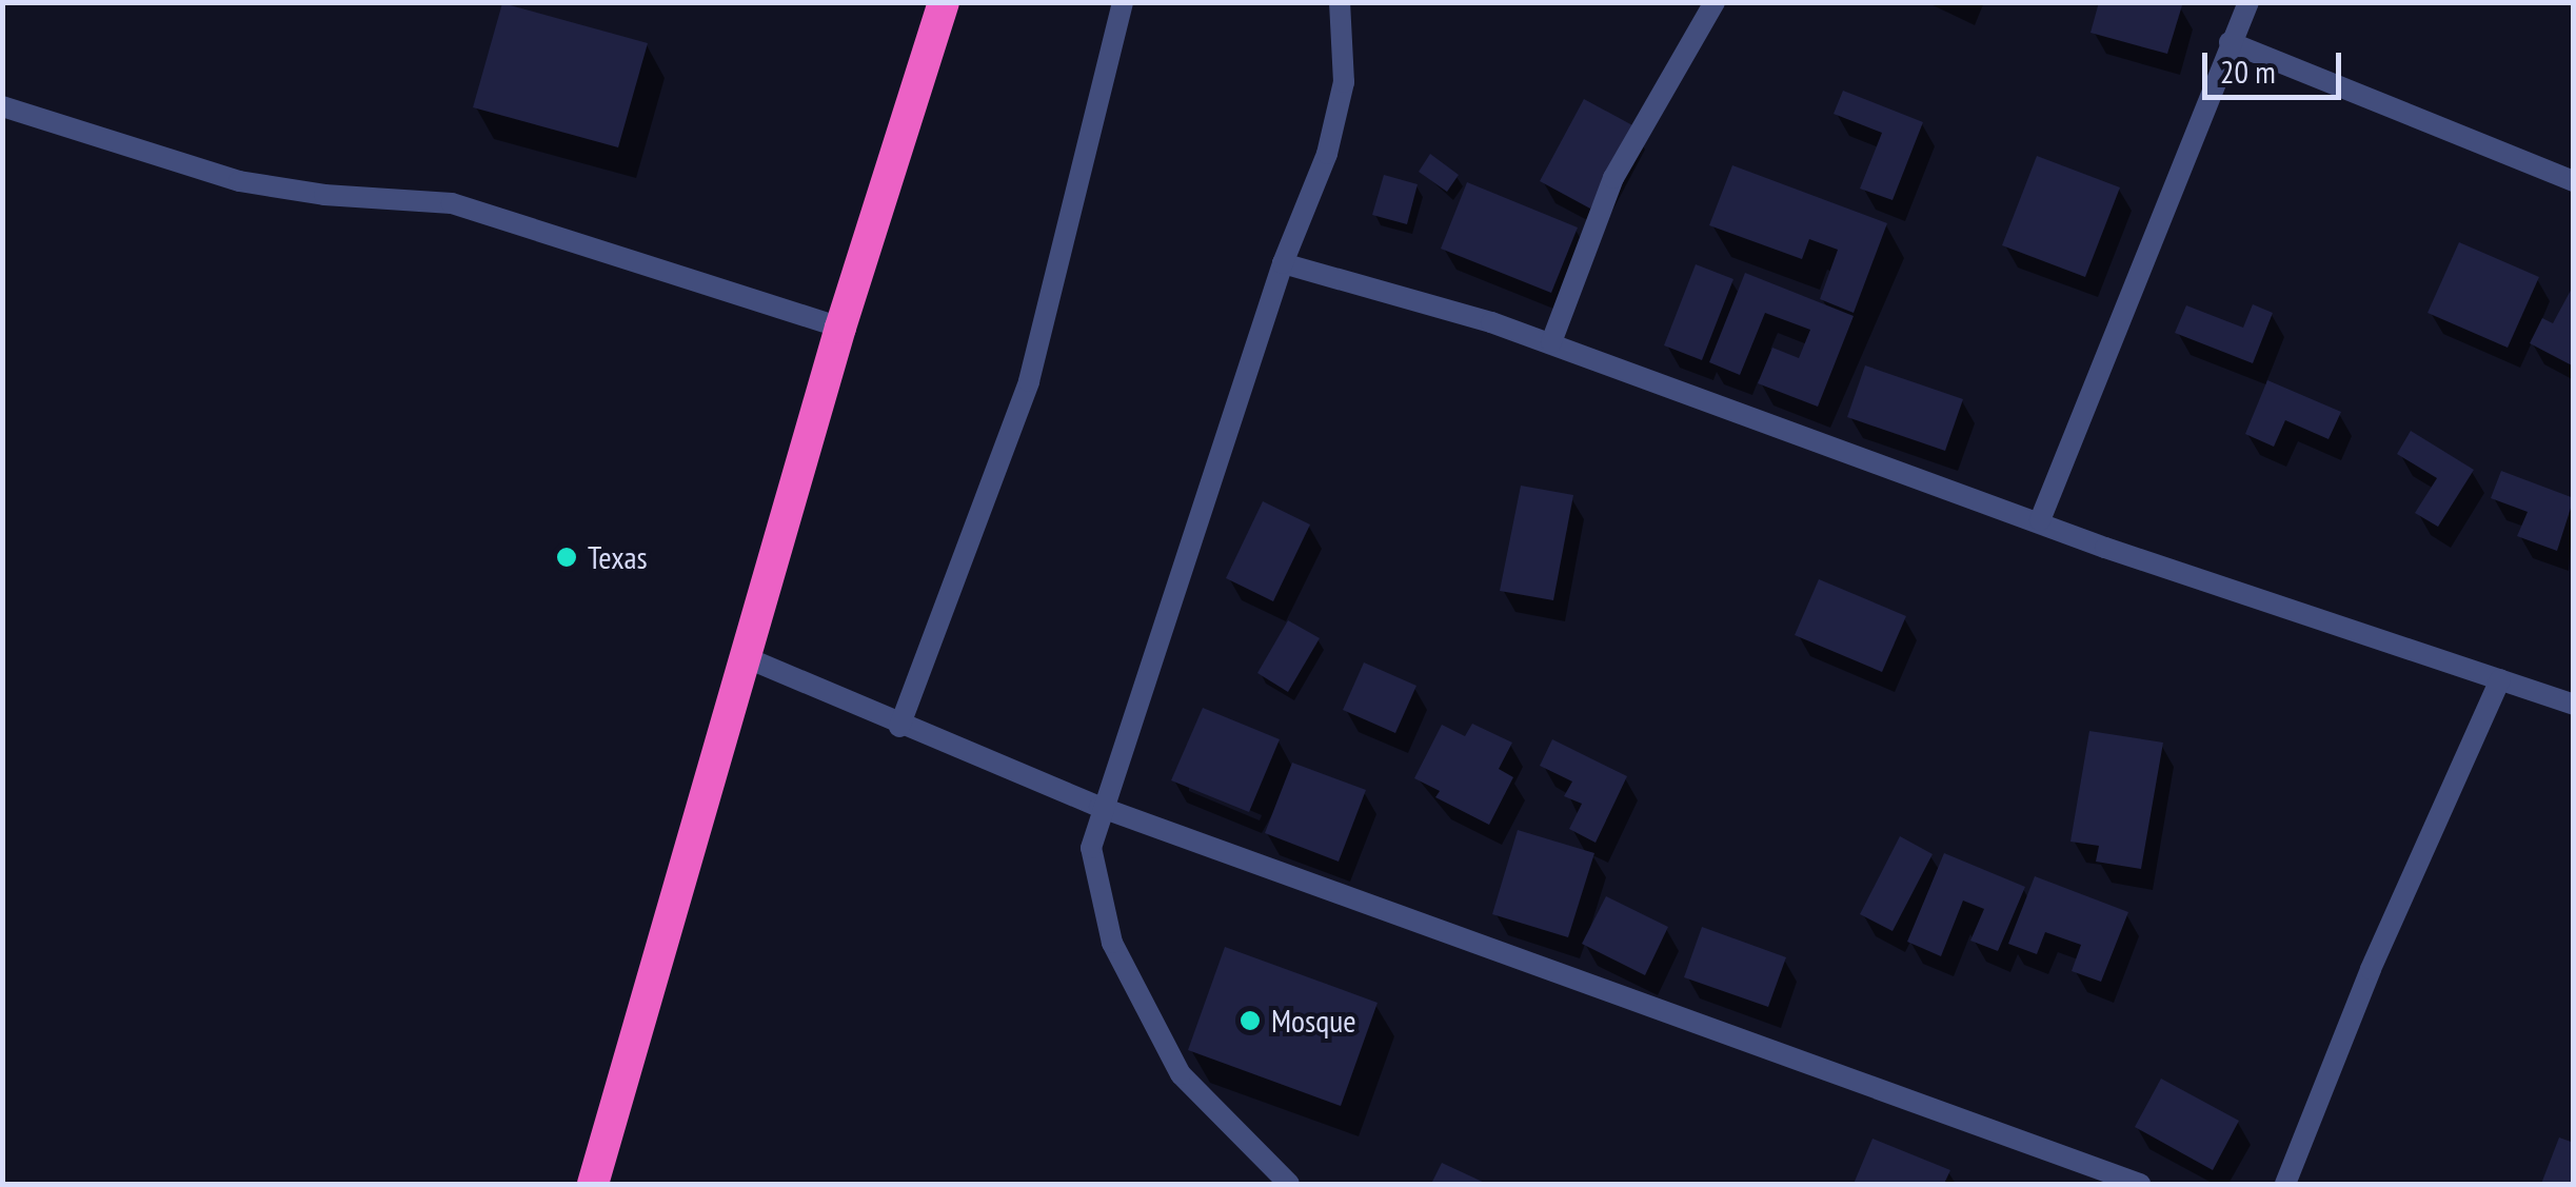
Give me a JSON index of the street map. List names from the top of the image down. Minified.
{"places":["Texas","Mosque"],"scale_bar":"20 m"}
